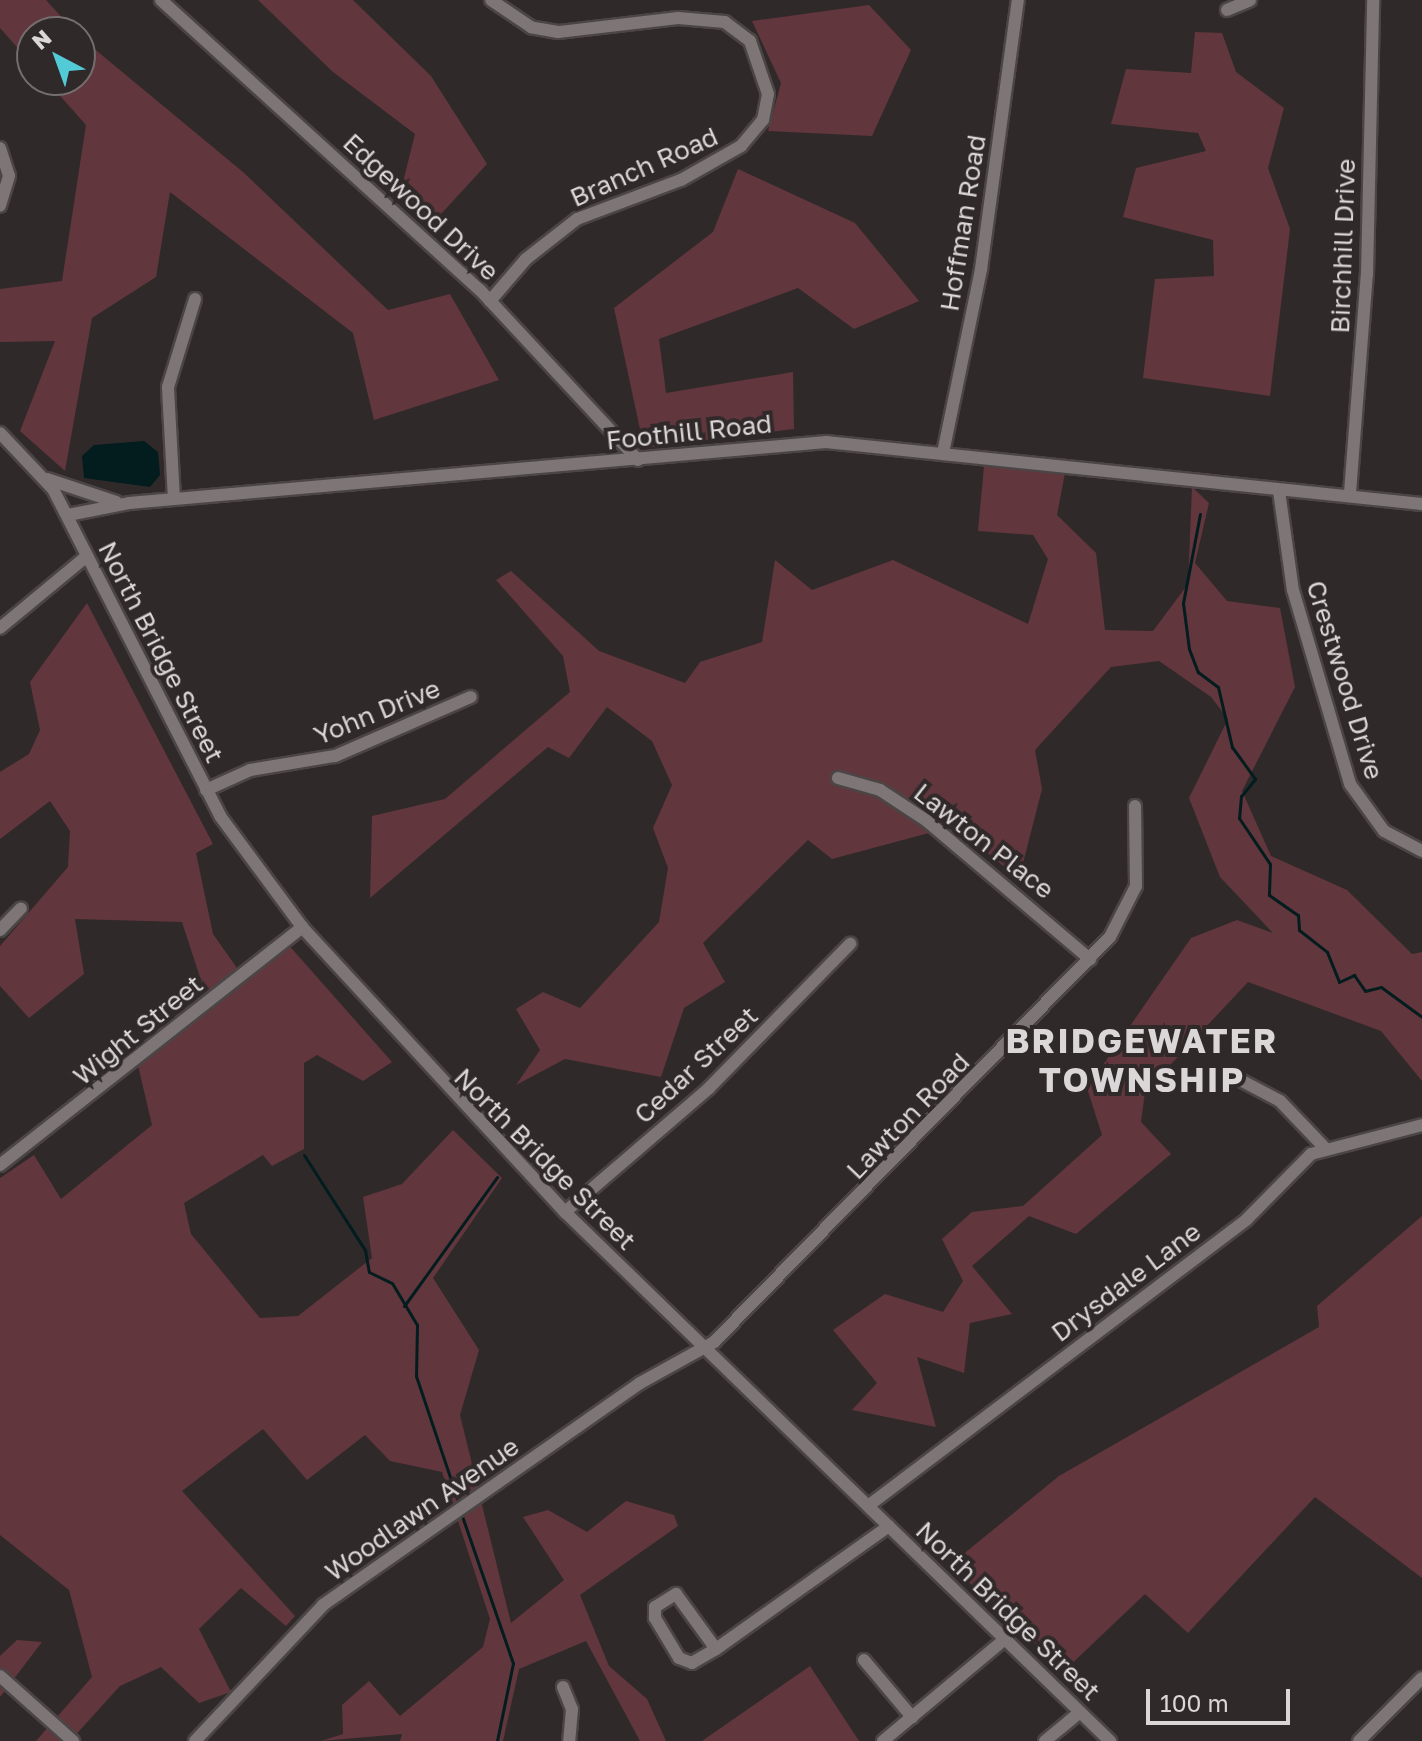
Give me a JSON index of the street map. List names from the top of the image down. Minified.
{"streets":{"street":["Branch Road","Edgewood Drive","Hoffman Road","Birchhill Drive","Foothill Road","North Bridge Street","Crestwood Drive","Yohn Drive","Lawton Place","Wight Street","Cedar Street","Lawton Road","Drysdale Lane","Woodlawn Avenue"]},"crossings":[["Branch Road","Edgewood Drive"],["Edgewood Drive","Foothill Road"],["Hoffman Road","Foothill Road"],["Birchhill Drive","Foothill Road"],["Foothill Road","North Bridge Street"],["Foothill Road","Crestwood Drive"],["North Bridge Street","Yohn Drive"],["North Bridge Street","Wight Street"],["North Bridge Street","Cedar Street"],["North Bridge Street","Lawton Road"],["North Bridge Street","Drysdale Lane"],["North Bridge Street","Woodlawn Avenue"],["Lawton Place","Lawton Road"],["Lawton Road","Woodlawn Avenue"]],"districts":["BRIDGEWATER TOWNSHIP"],"scale_bar":"100 m","north":"top left"}
